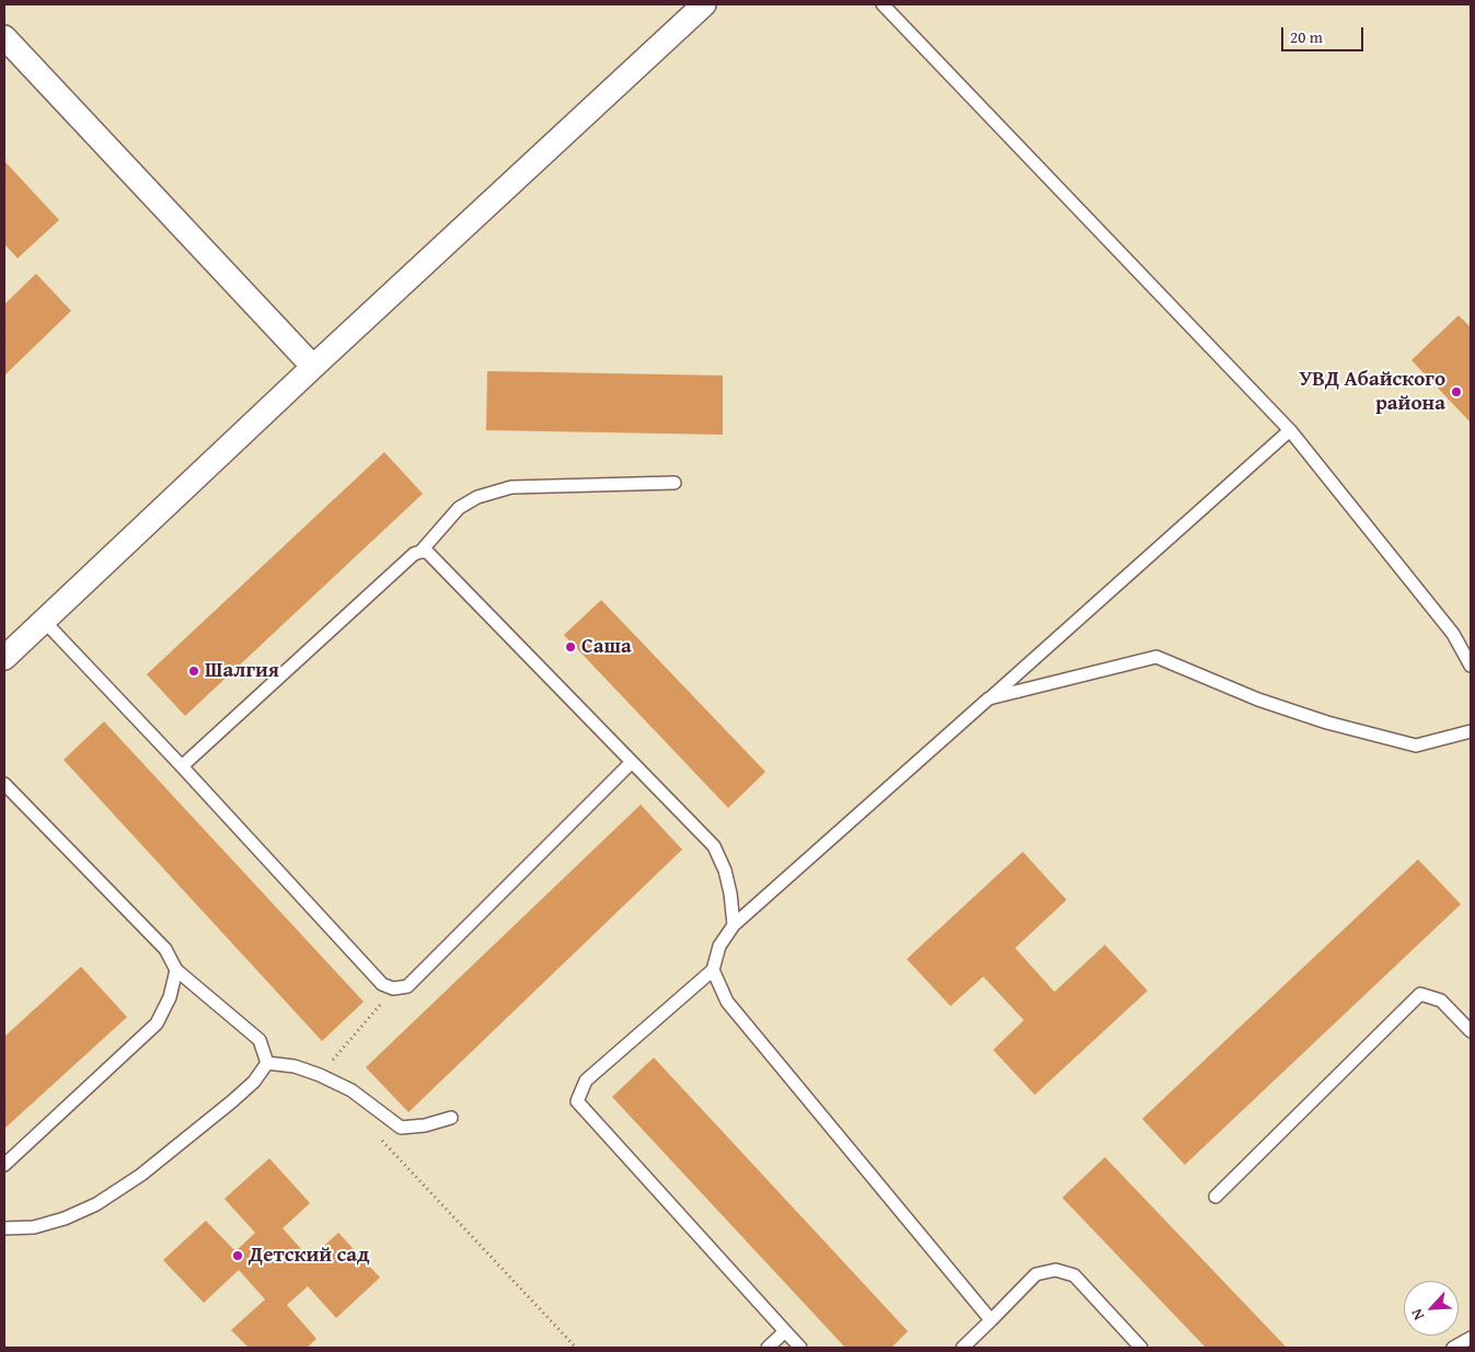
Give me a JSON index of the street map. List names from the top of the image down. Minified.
{"places":["УВД Абайского района","Саша","Шалгия","Детский сад"],"scale_bar":"20 m","north":"bottom left"}
